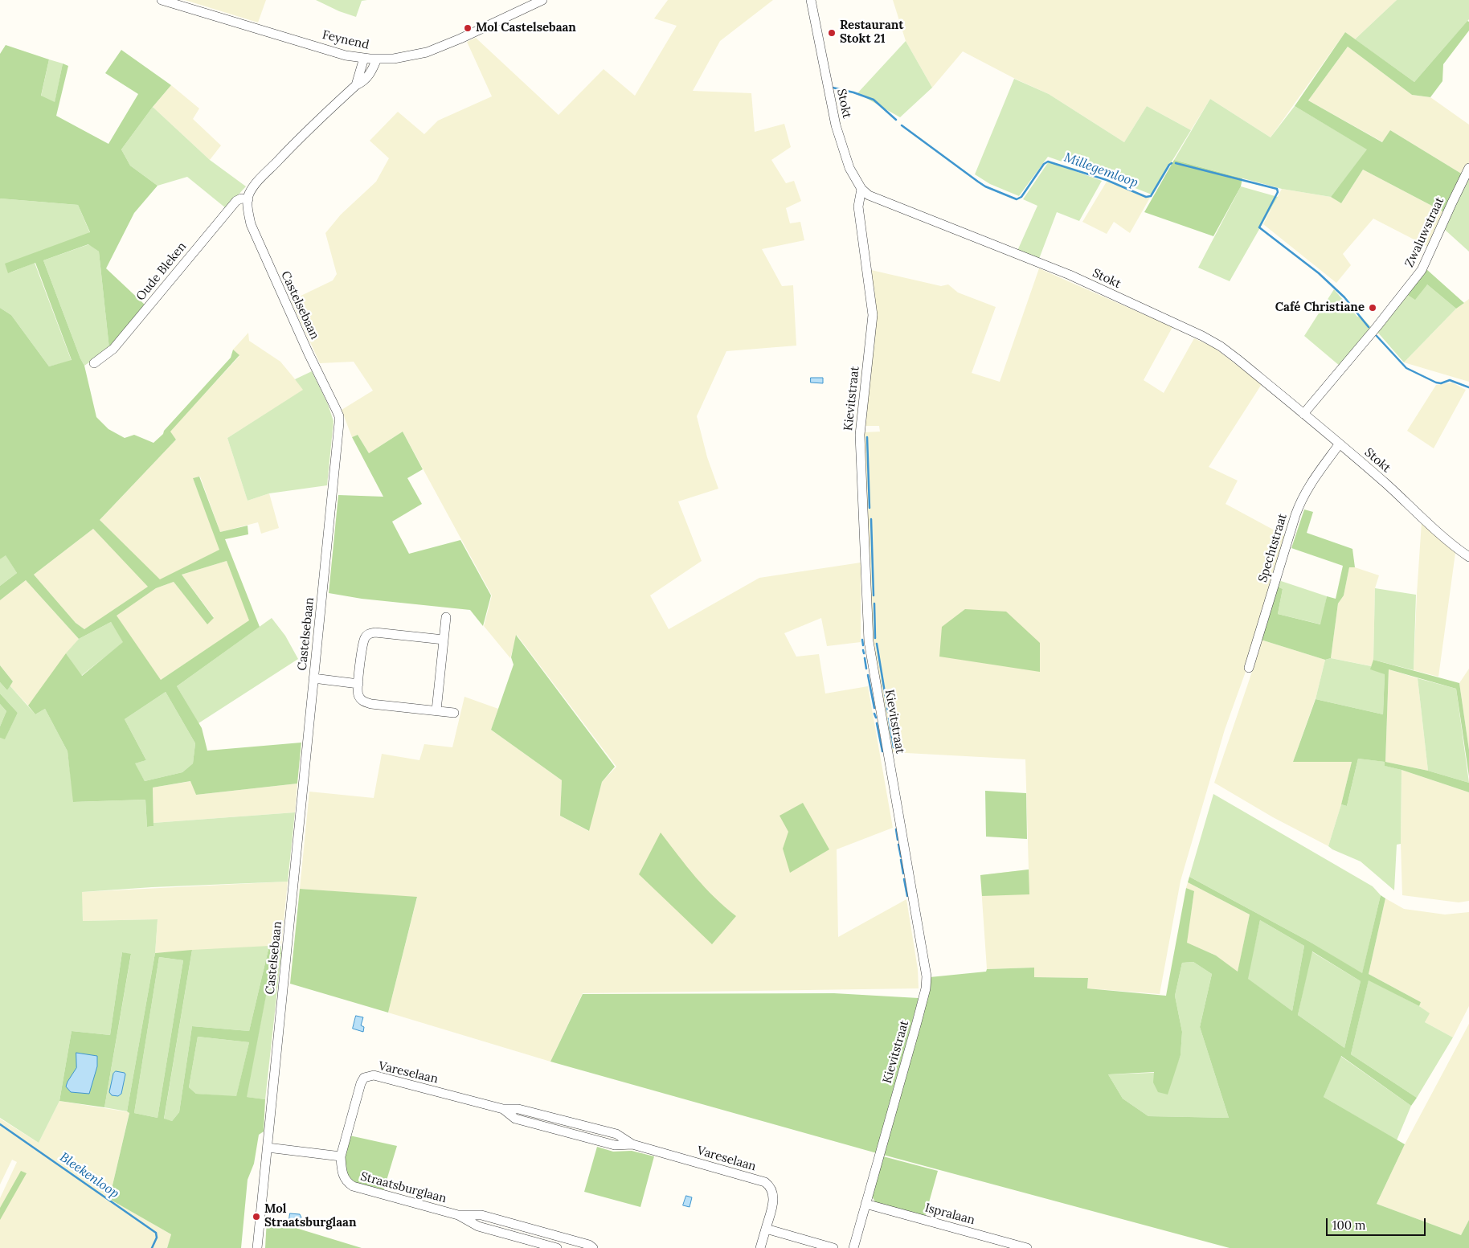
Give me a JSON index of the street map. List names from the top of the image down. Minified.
{"streets":{"street":["Feynend","Stokt","Zwaluwstraat","Oude Bleken","Castelsebaan","Kievitstraat","Spechtstraat","Vareselaan","Straatsburglaan","Ispralaan"]},"crossings":[["Feynend","Castelsebaan"],["Stokt","Zwaluwstraat"],["Stokt","Kievitstraat"],["Stokt","Spechtstraat"],["Oude Bleken","Castelsebaan"],["Kievitstraat","Ispralaan"],["Vareselaan","Straatsburglaan"]],"water":["Millegemloop","Bleekenloop"],"places":["Mol Castelsebaan","Restaurant Stokt 21","Café Christiane","Mol Straatsburglaan"],"scale_bar":"100 m"}
